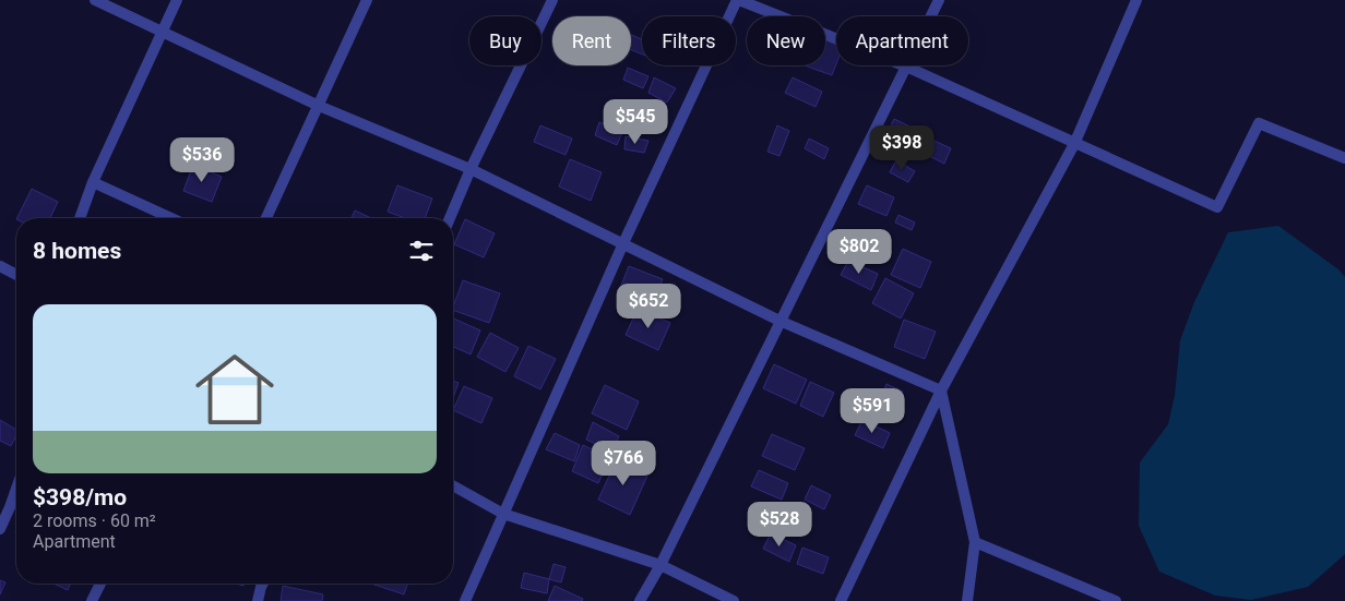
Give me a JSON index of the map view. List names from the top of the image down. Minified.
{"page":{"chip":["Buy","Rent","Filters","New","Apartment"],"price":["$545","$398","$536","$802","$652","$591","$766","$528"],"heading":"8 homes","list":[{"name":"$398/mo","note":"2 rooms · 60 m² · Apartment"}]}}
